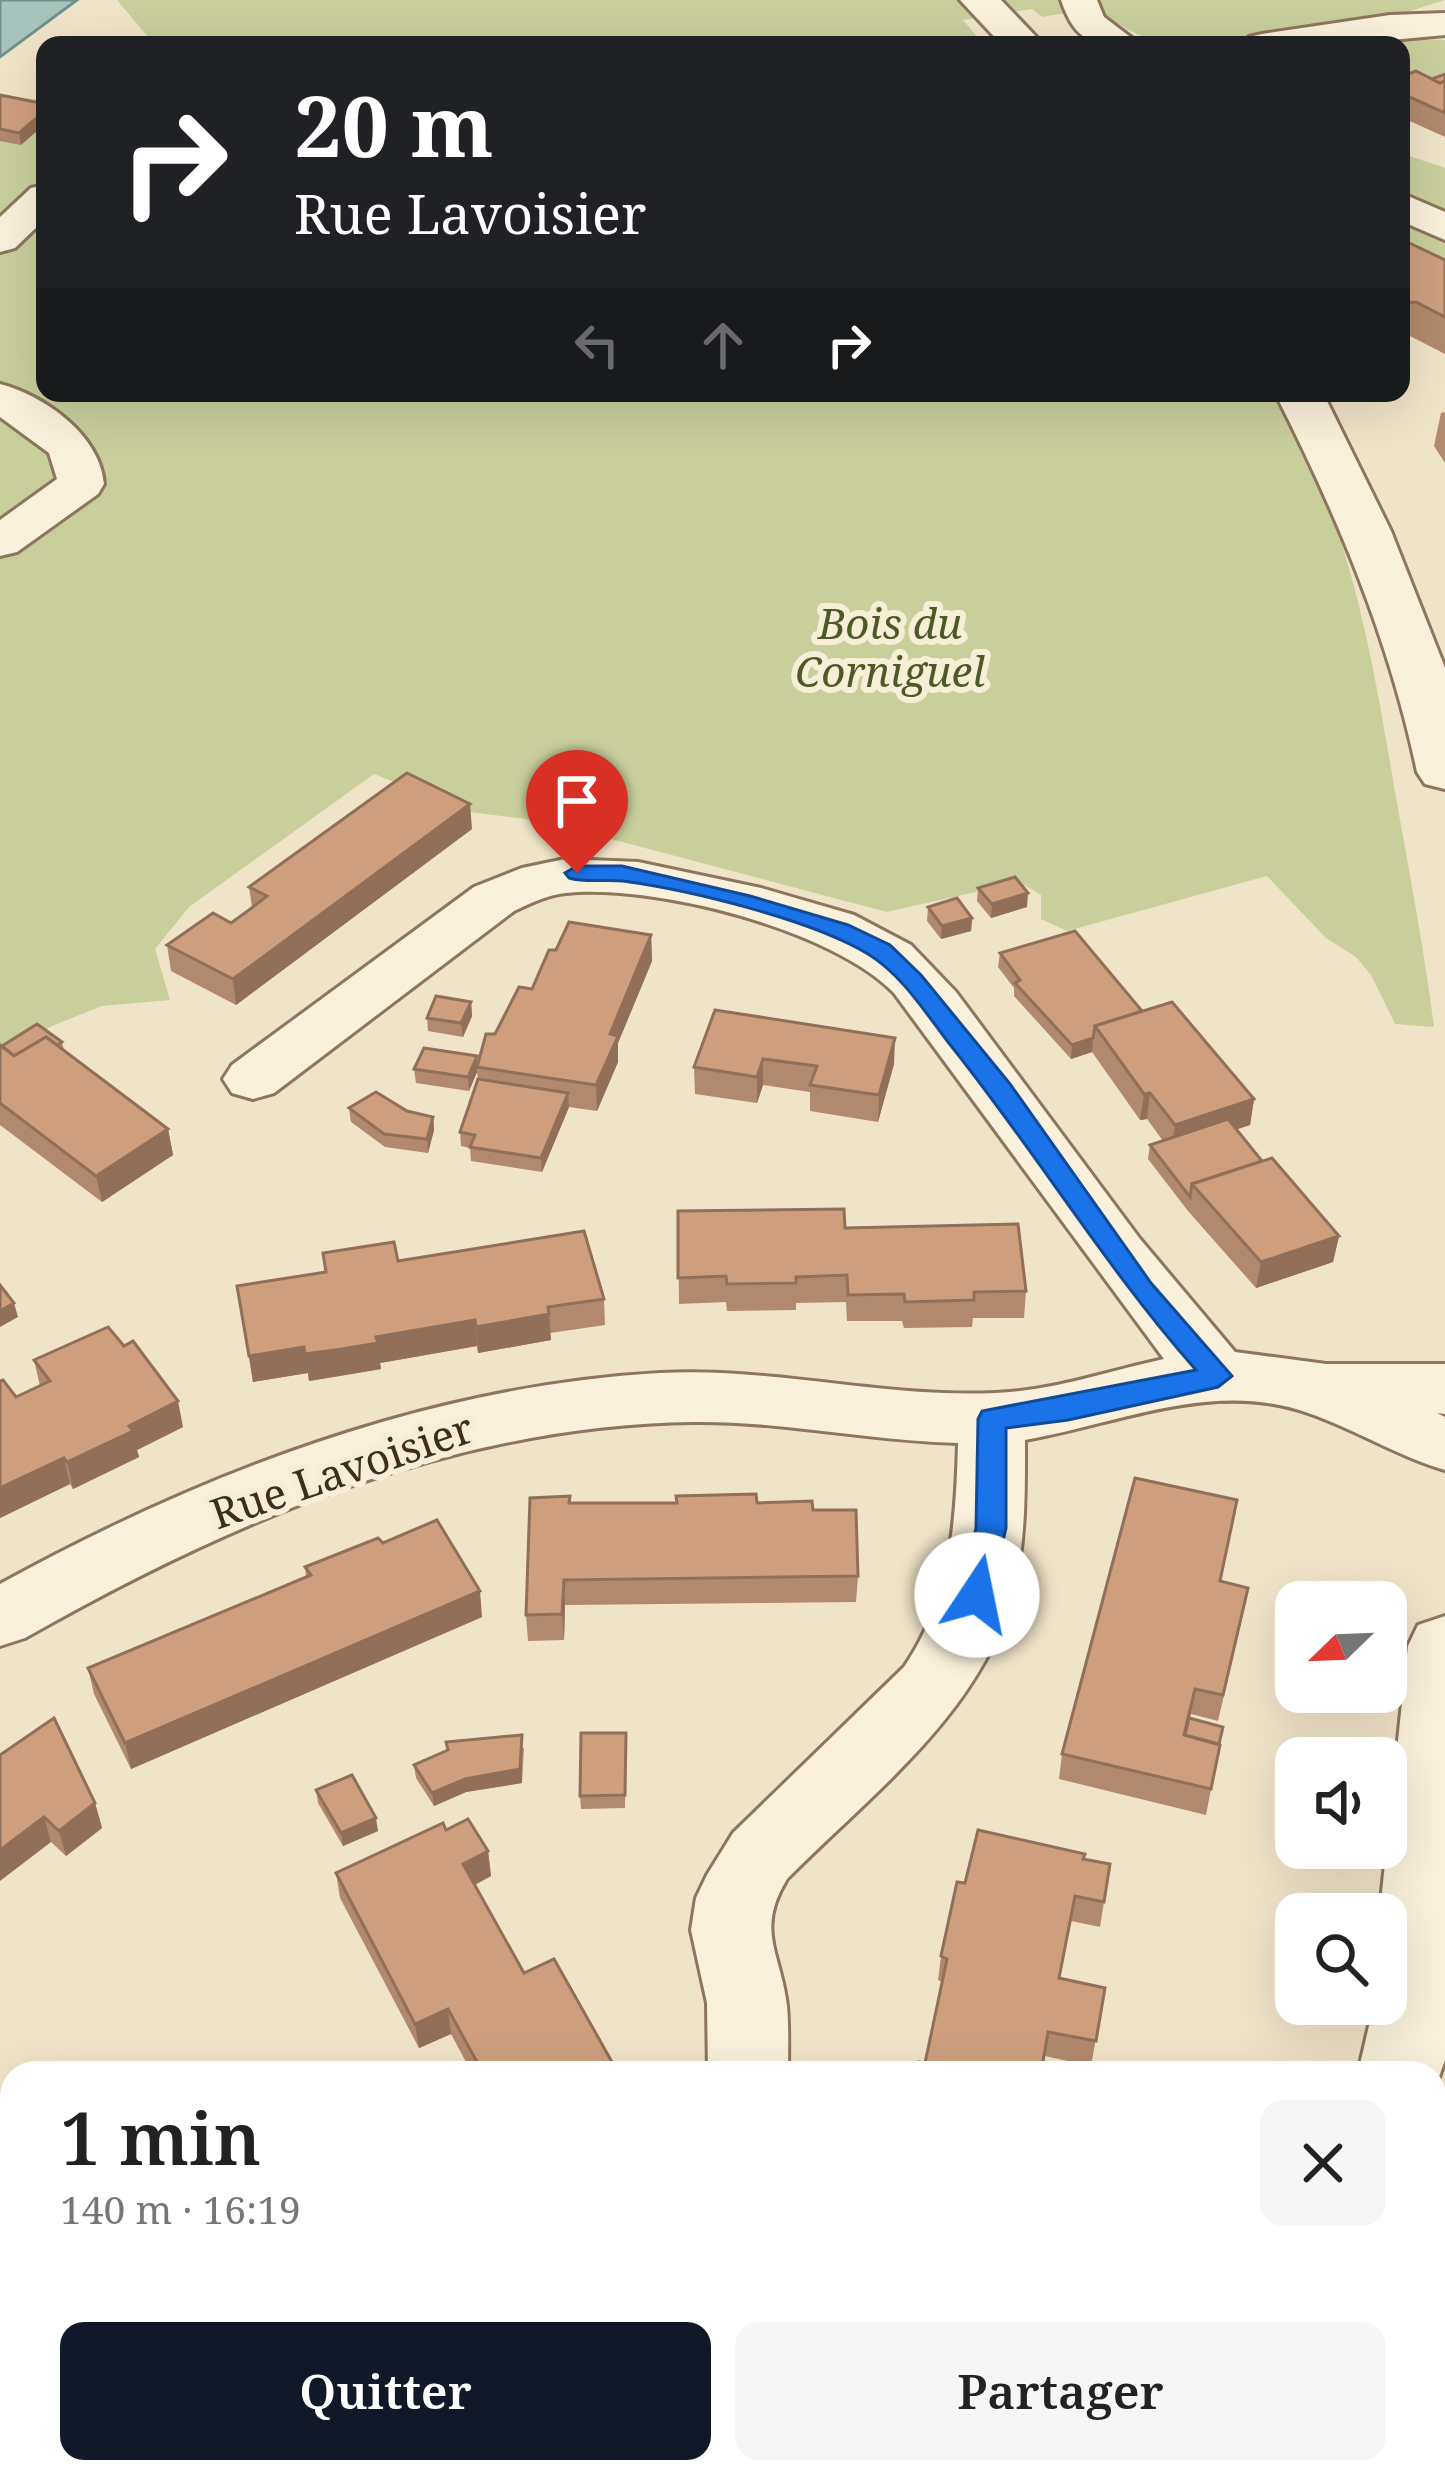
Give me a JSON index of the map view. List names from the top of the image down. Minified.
{"streets":{"street":["Rue Lavoisier"]},"parks":["Bois du Corniguel"],"north":"bottom left","page":{"turn":["20 m","Rue Lavoisier"],"heading":["1 min","140 m · 16:19"],"buttons":["Quitter","Partager"]}}
